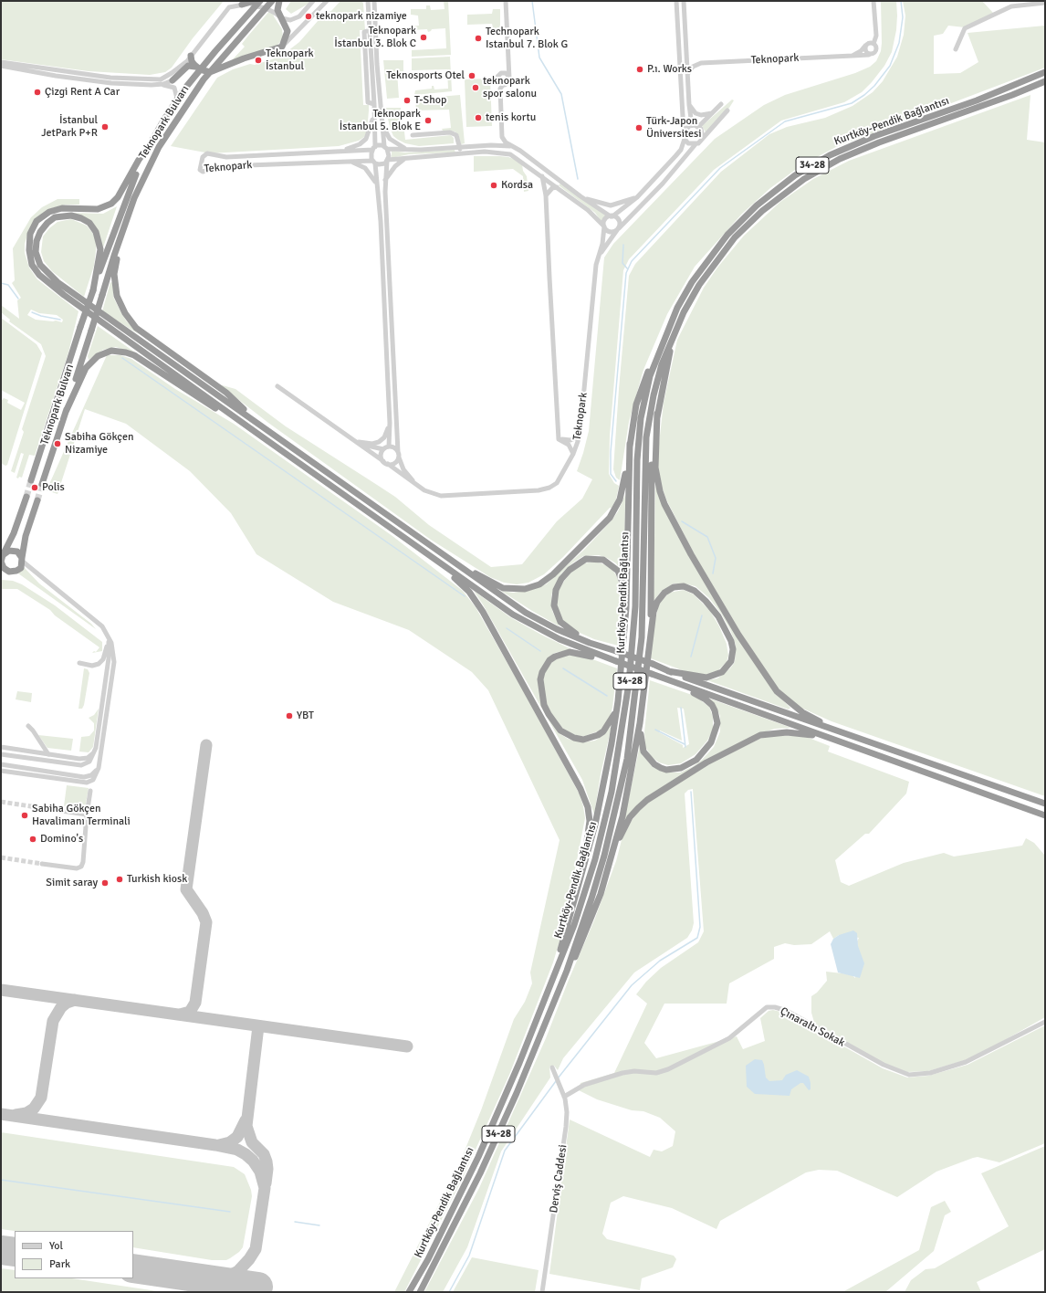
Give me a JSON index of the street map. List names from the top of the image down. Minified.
{"streets":{"highway":["Kurtköy-Pendik Bağlantısı","Teknopark Bulvarı","34-28"],"street":["Teknopark","Çınaraltı Sokak","Derviş Caddesi"]},"crossings":[["Çınaraltı Sokak","Derviş Caddesi"]],"places":["teknopark nizamiye","Teknopark İstanbul 3. Blok C","Technopark Istanbul 7. Blok G","Teknopark İstanbul","P.ı. Works","Teknosports Otel","teknopark spor salonu","Çizgi Rent A Car","T-Shop","tenis kortu","Teknopark İstanbul 5. Blok E","İstanbul JetPark P+R","Türk-Japon Üniversitesi","Kordsa","Sabiha Gökçen Nizamiye","Polis","YBT","Sabiha Gökçen Havalimanı Terminali","Domino's","Turkish kiosk","Simit saray"],"legend":["Yol","Park"]}
